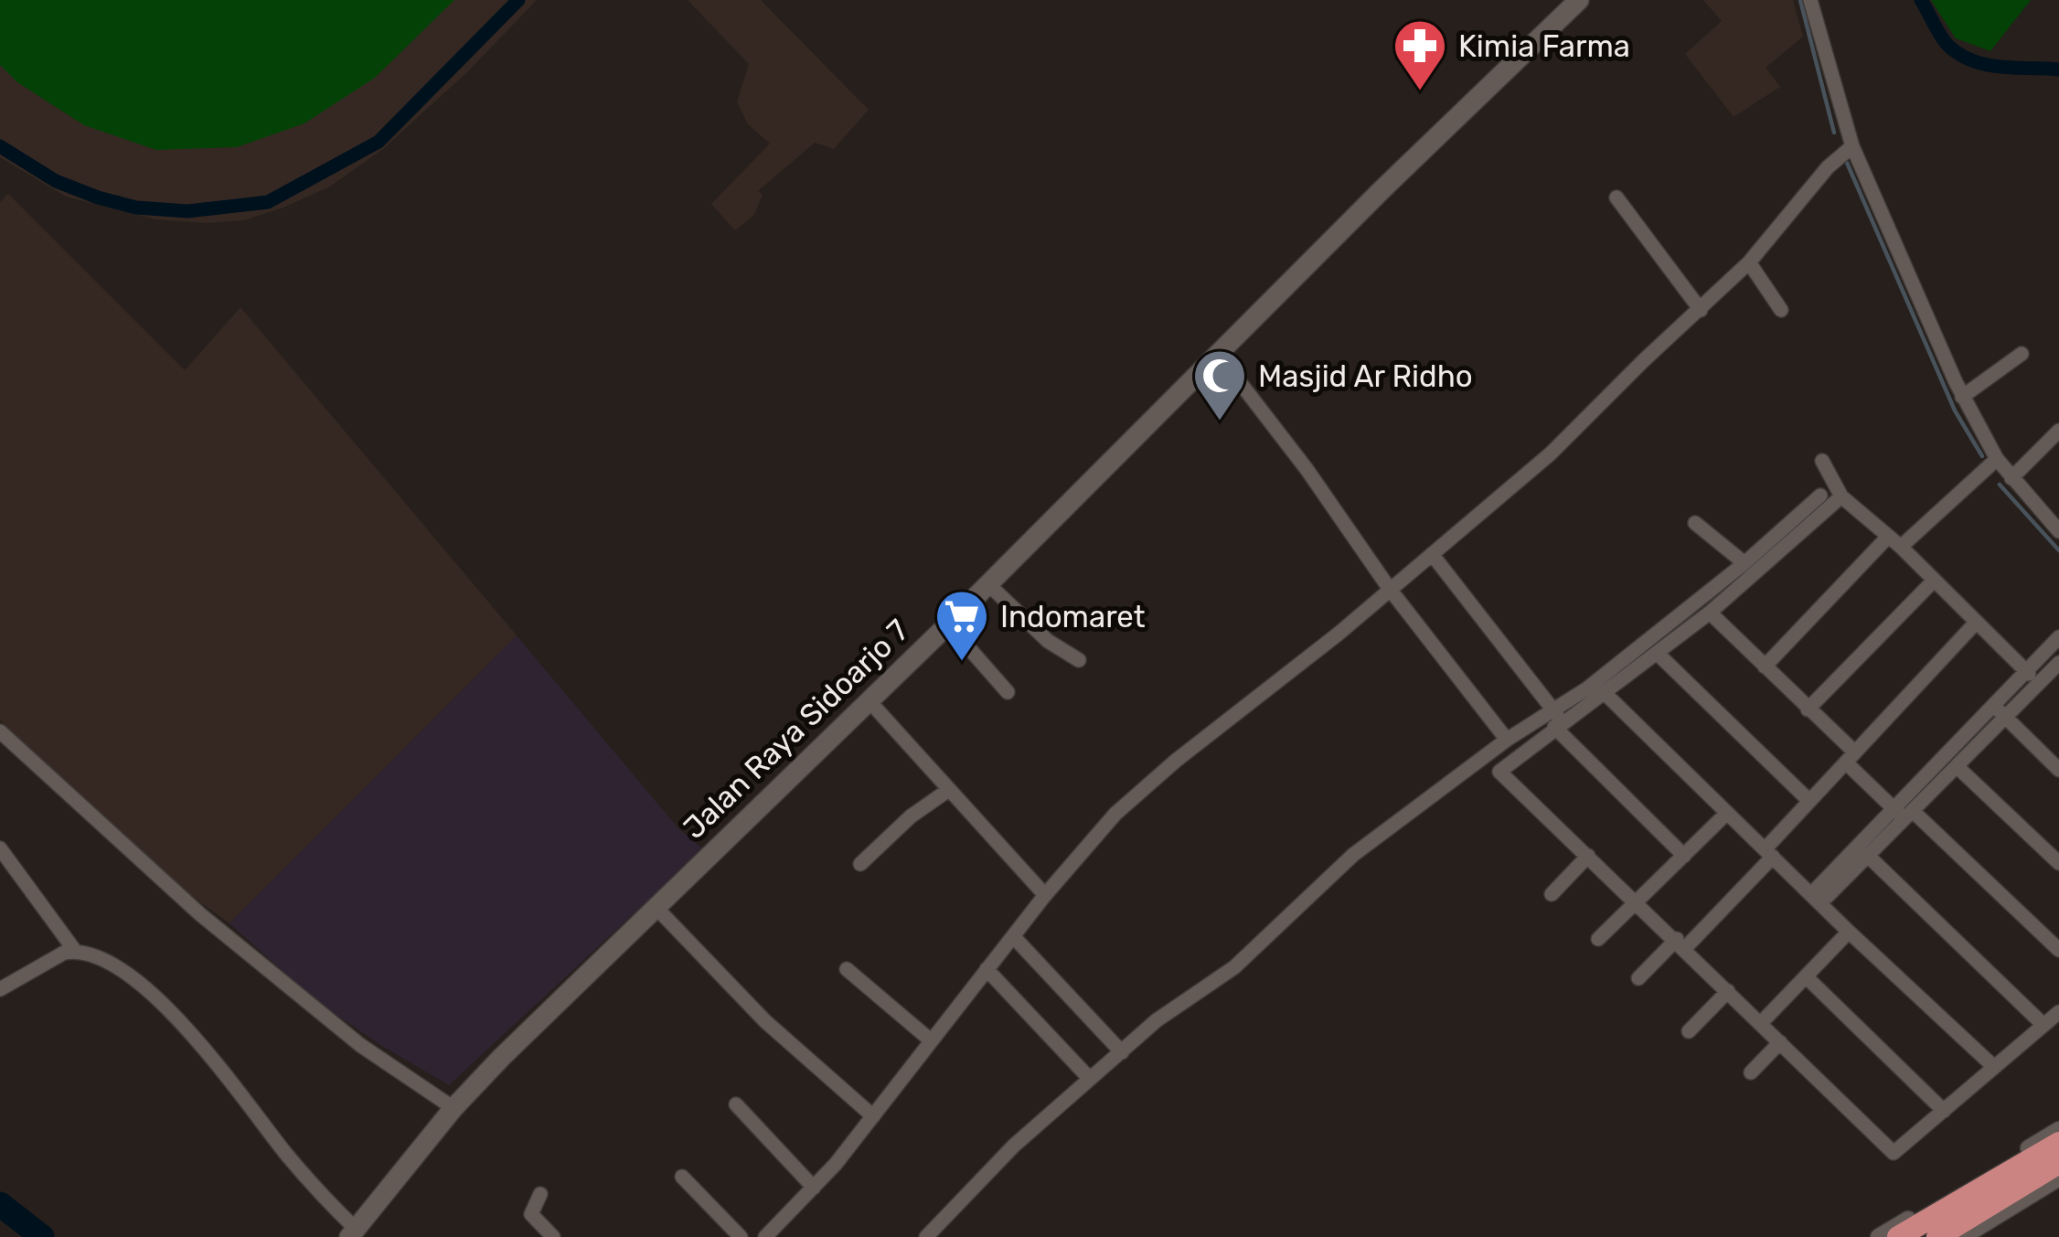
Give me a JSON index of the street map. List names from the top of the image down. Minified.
{"streets":{"main road":["Jalan Raya Sidoarjo 7"]},"places":{"pharmacy":["Kimia Farma"],"mosque":["Masjid Ar Ridho"],"supermarket":["Indomaret"]}}
